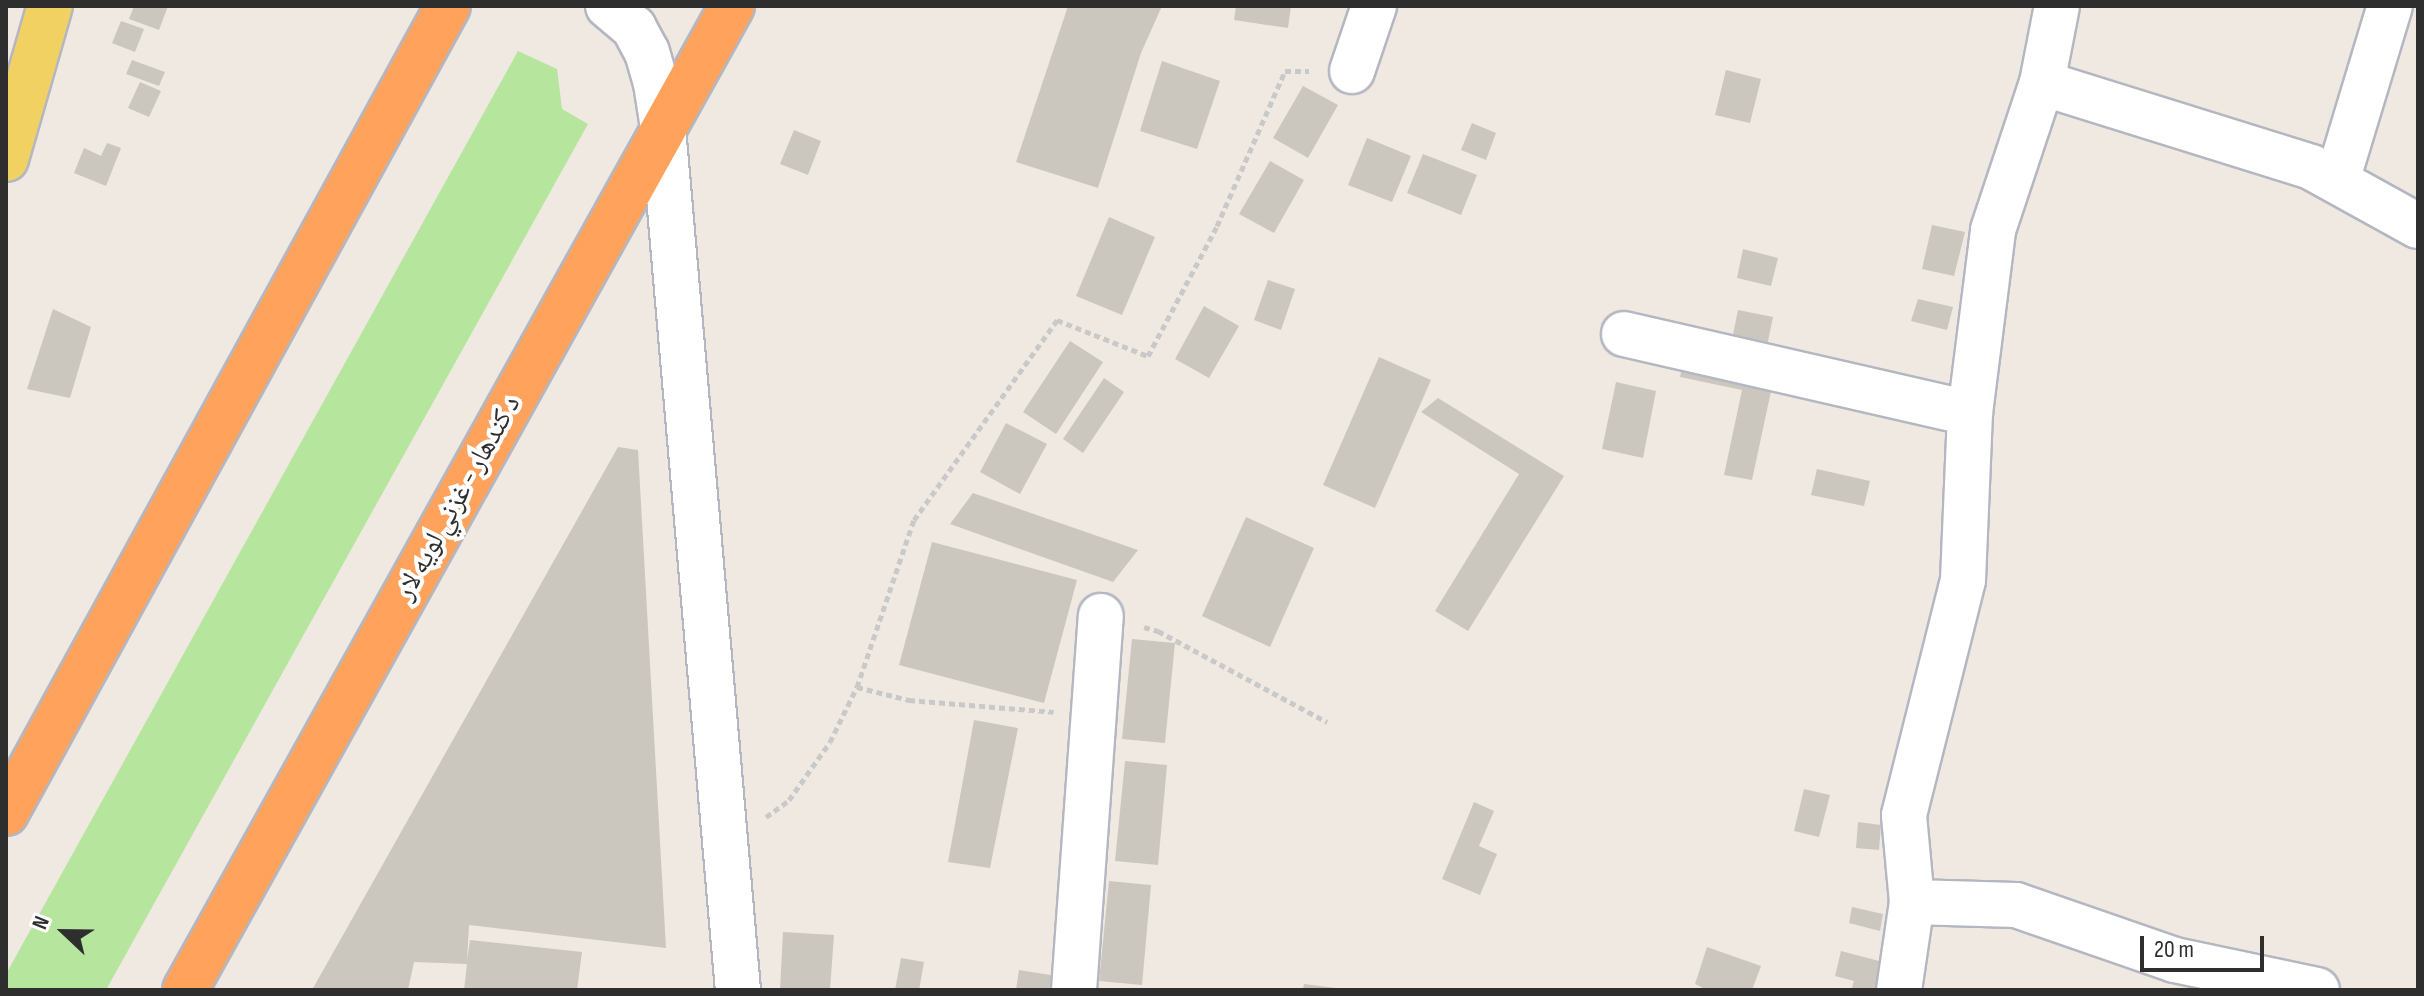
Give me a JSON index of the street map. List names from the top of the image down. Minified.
{"streets":{"highway":["د کندهار - غزني لويه لار"]},"scale_bar":"20 m","north":"left"}
